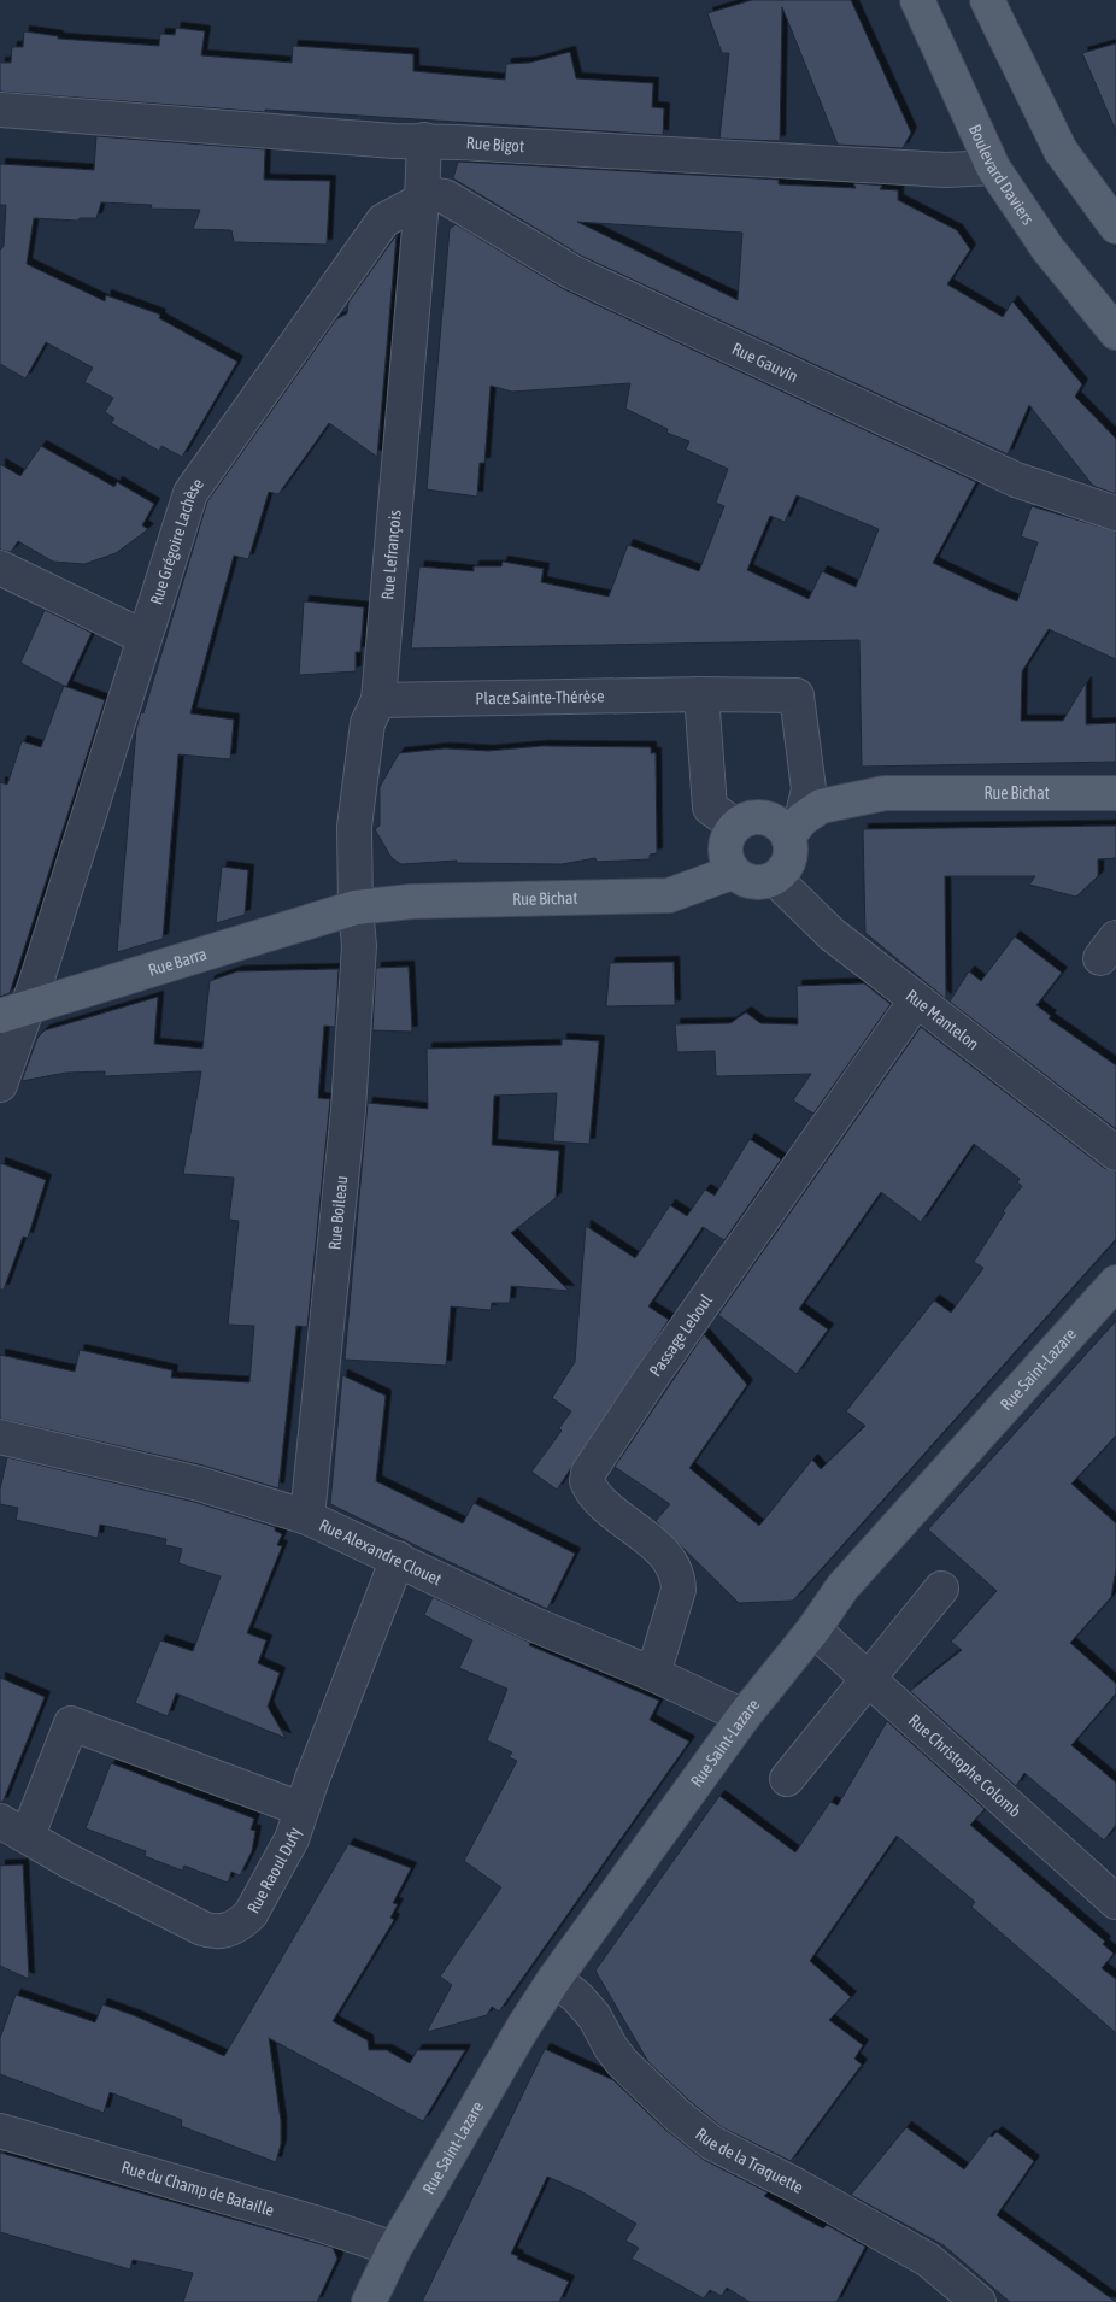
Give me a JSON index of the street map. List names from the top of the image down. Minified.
{"streets":{"main road":["Boulevard Daviers","Rue Bichat","Rue Barra","Rue Saint-Lazare"],"street":["Rue Bigot","Rue Gauvin","Rue Grégoire Lachèse","Rue Lefrançois","Place Sainte-Thérèse","Rue Mantelon","Rue Boileau","Passage Leboul","Rue Alexandre Clouet","Rue Christophe Colomb","Rue Raoul Dufy","Rue de la Traquette","Rue du Champ de Bataille"]},"crossings":[["Rue Bigot","Boulevard Daviers"],["Rue Gauvin","Rue Grégoire Lachèse"],["Rue Gauvin","Rue Lefrançois"],["Rue Grégoire Lachèse","Rue Lefrançois"],["Rue Grégoire Lachèse","Rue Barra"],["Rue Lefrançois","Place Sainte-Thérèse"],["Rue Lefrançois","Rue Bichat"],["Rue Lefrançois","Rue Barra"],["Rue Lefrançois","Rue Boileau"],["Place Sainte-Thérèse","Rue Bichat"],["Place Sainte-Thérèse","Rue Mantelon"],["Rue Bichat","Rue Barra"],["Rue Bichat","Rue Mantelon"],["Rue Bichat","Rue Boileau"],["Rue Barra","Rue Boileau"],["Rue Mantelon","Passage Leboul"],["Rue Boileau","Rue Alexandre Clouet"],["Passage Leboul","Rue Alexandre Clouet"],["Rue Saint-Lazare","Rue Alexandre Clouet"],["Rue Saint-Lazare","Rue Christophe Colomb"],["Rue Saint-Lazare","Rue de la Traquette"],["Rue Saint-Lazare","Rue du Champ de Bataille"],["Rue Alexandre Clouet","Rue Raoul Dufy"]]}
